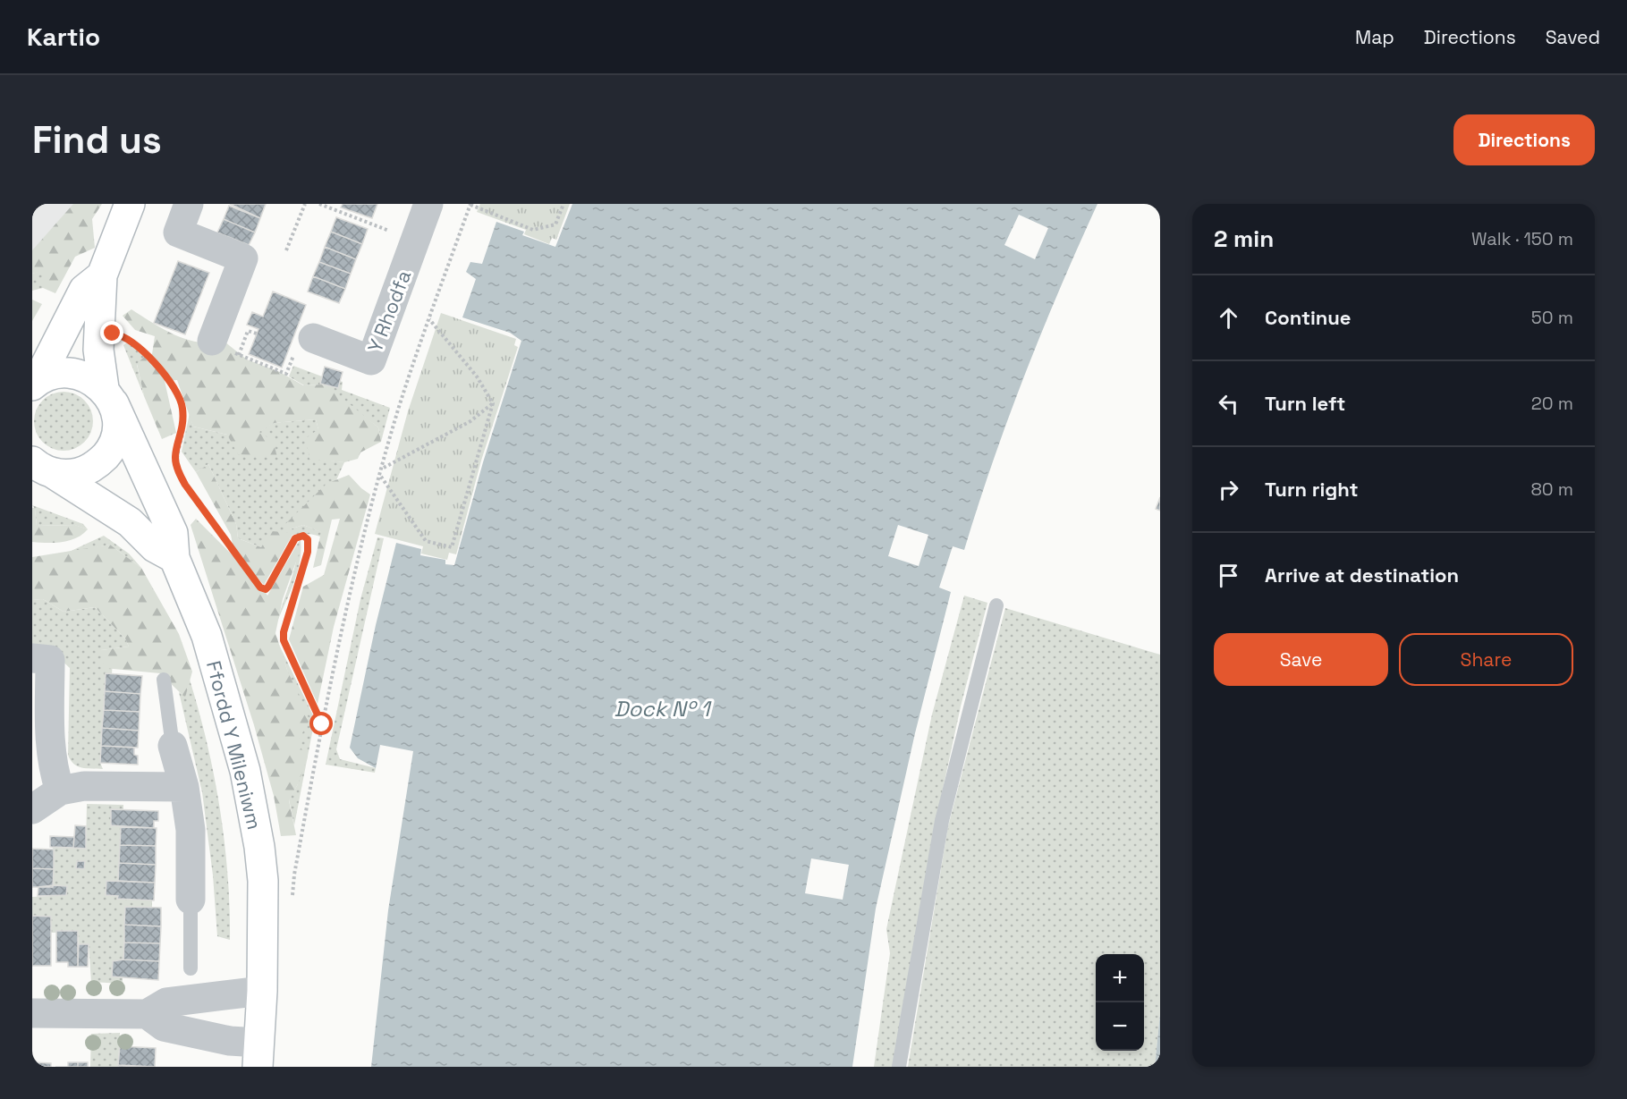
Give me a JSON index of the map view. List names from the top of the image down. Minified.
{"streets":{"street":["Y Rhodfa","Ffordd Y Mileniwm"]},"water":["Dock Nº 1"],"page":{"header":"Kartio","nav":["Map","Directions","Saved"],"buttons":["Directions",["Save","Share"]],"title":"Find us","heading":["2 min","Walk · 150 m"],"list":[["Continue","50 m"],["Turn left","20 m"],["Turn right","80 m"],"Arrive at destination"],"map_buttons":["+","−"]}}
